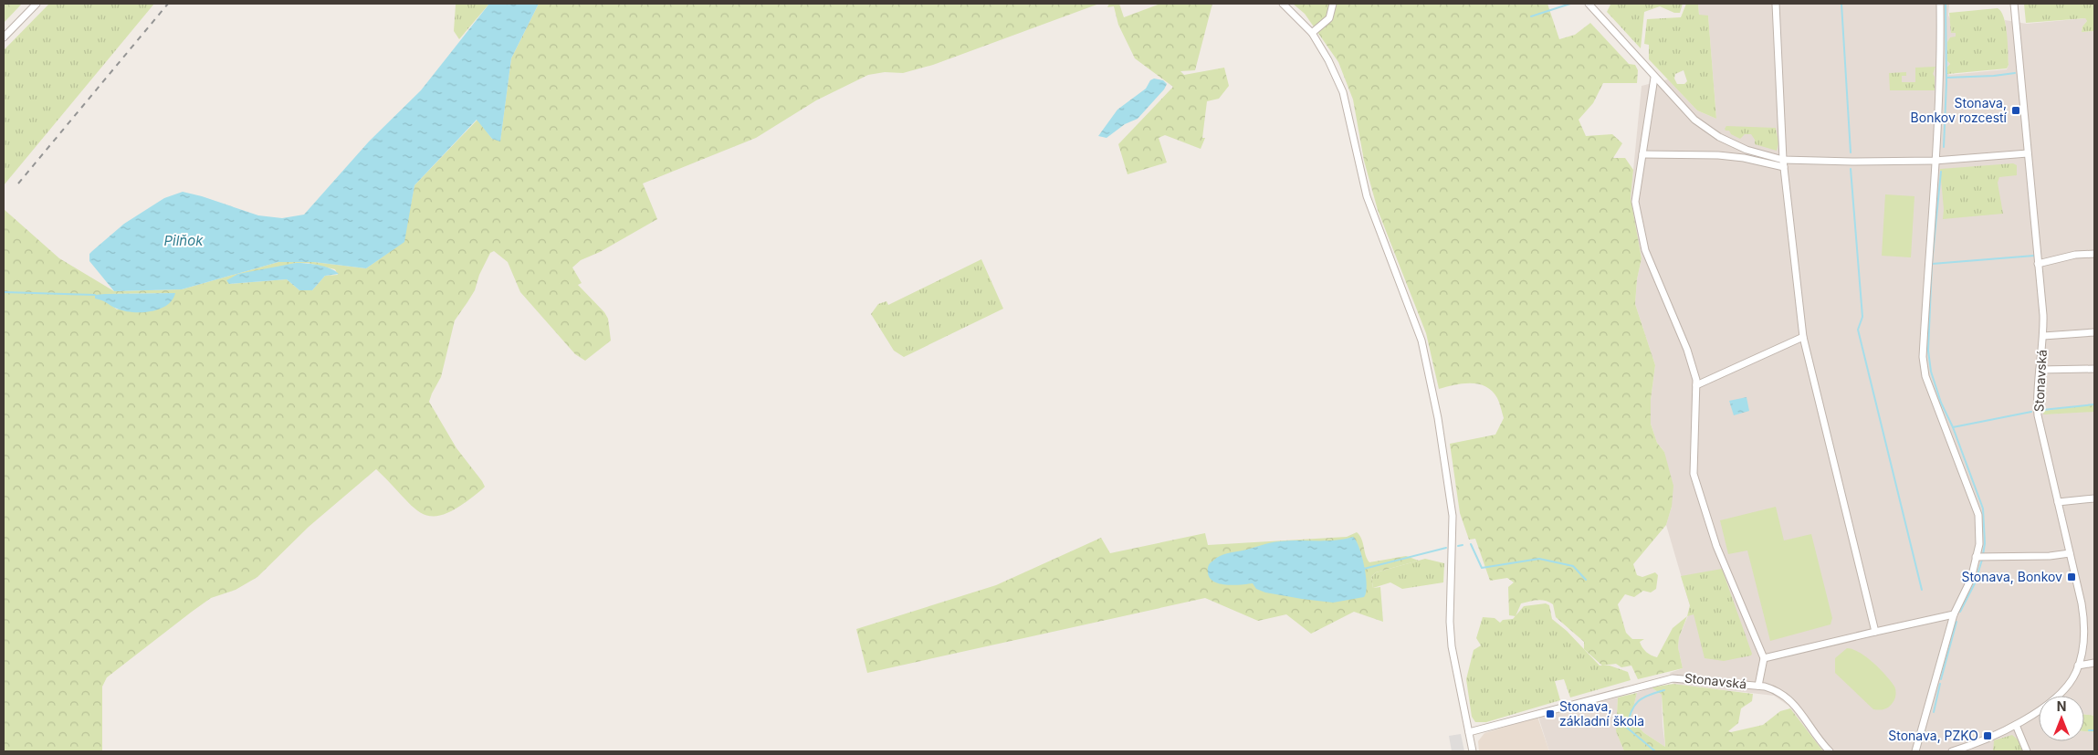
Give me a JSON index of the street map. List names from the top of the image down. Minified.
{"streets":{"street":["Stonavská"]},"water":["Pilňok"],"places":{"transit":["Stonava, Bonkov rozcestí","Stonava, Bonkov","Stonava, základní škola","Stonava, PZKO"]},"north":"top"}
